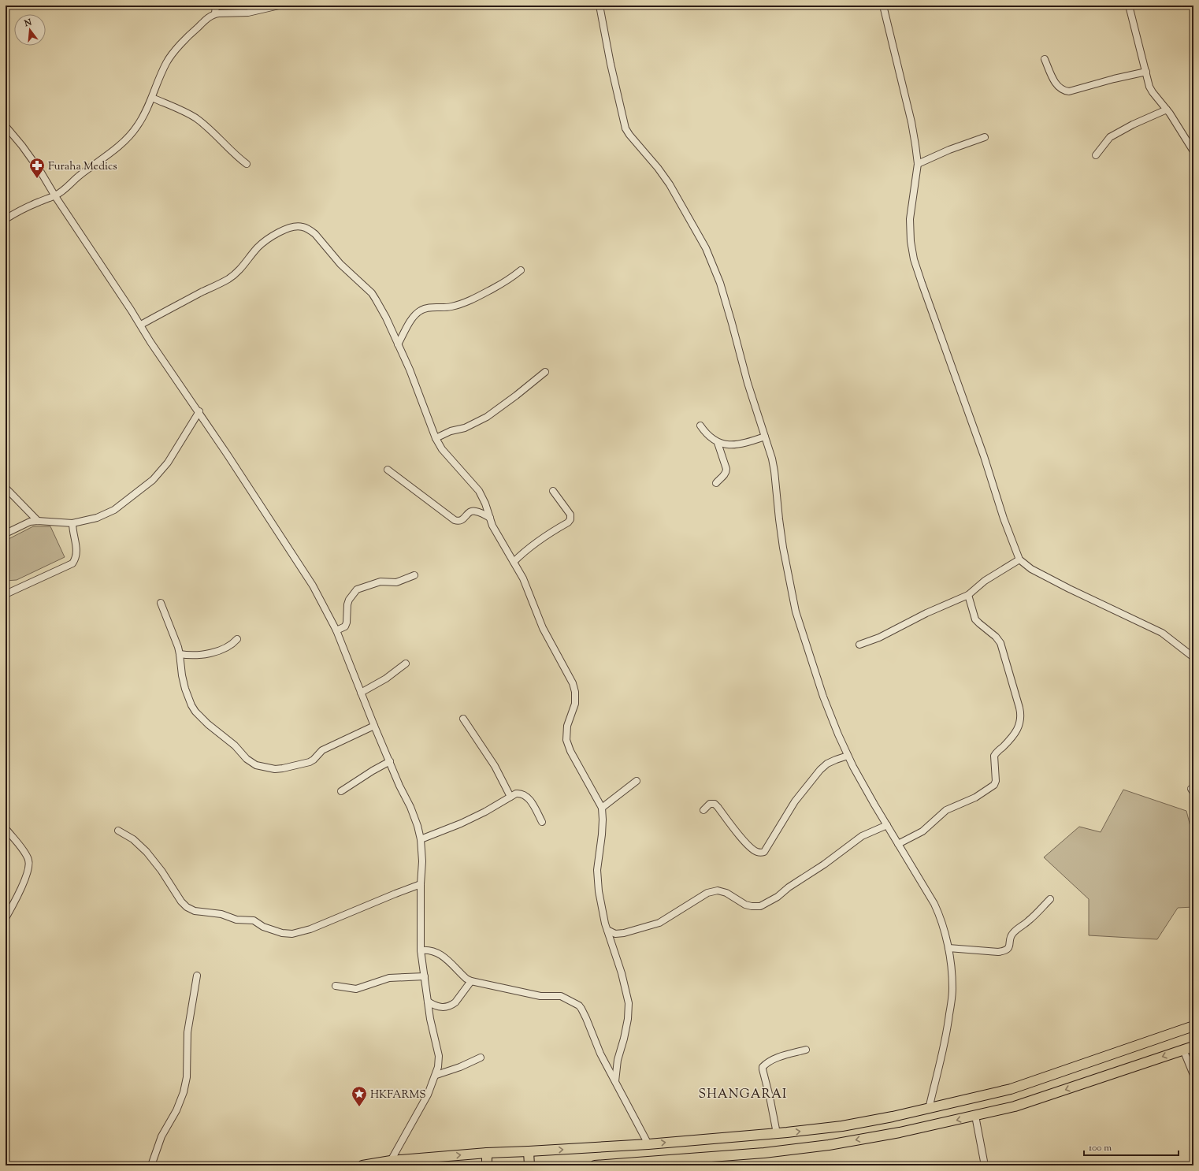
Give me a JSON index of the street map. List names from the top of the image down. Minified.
{"districts":["SHANGARAI"],"places":{"pharmacy":["Furaha Medics"],"place":["HKFARMS"]},"scale_bar":"100 m","north":"top"}
